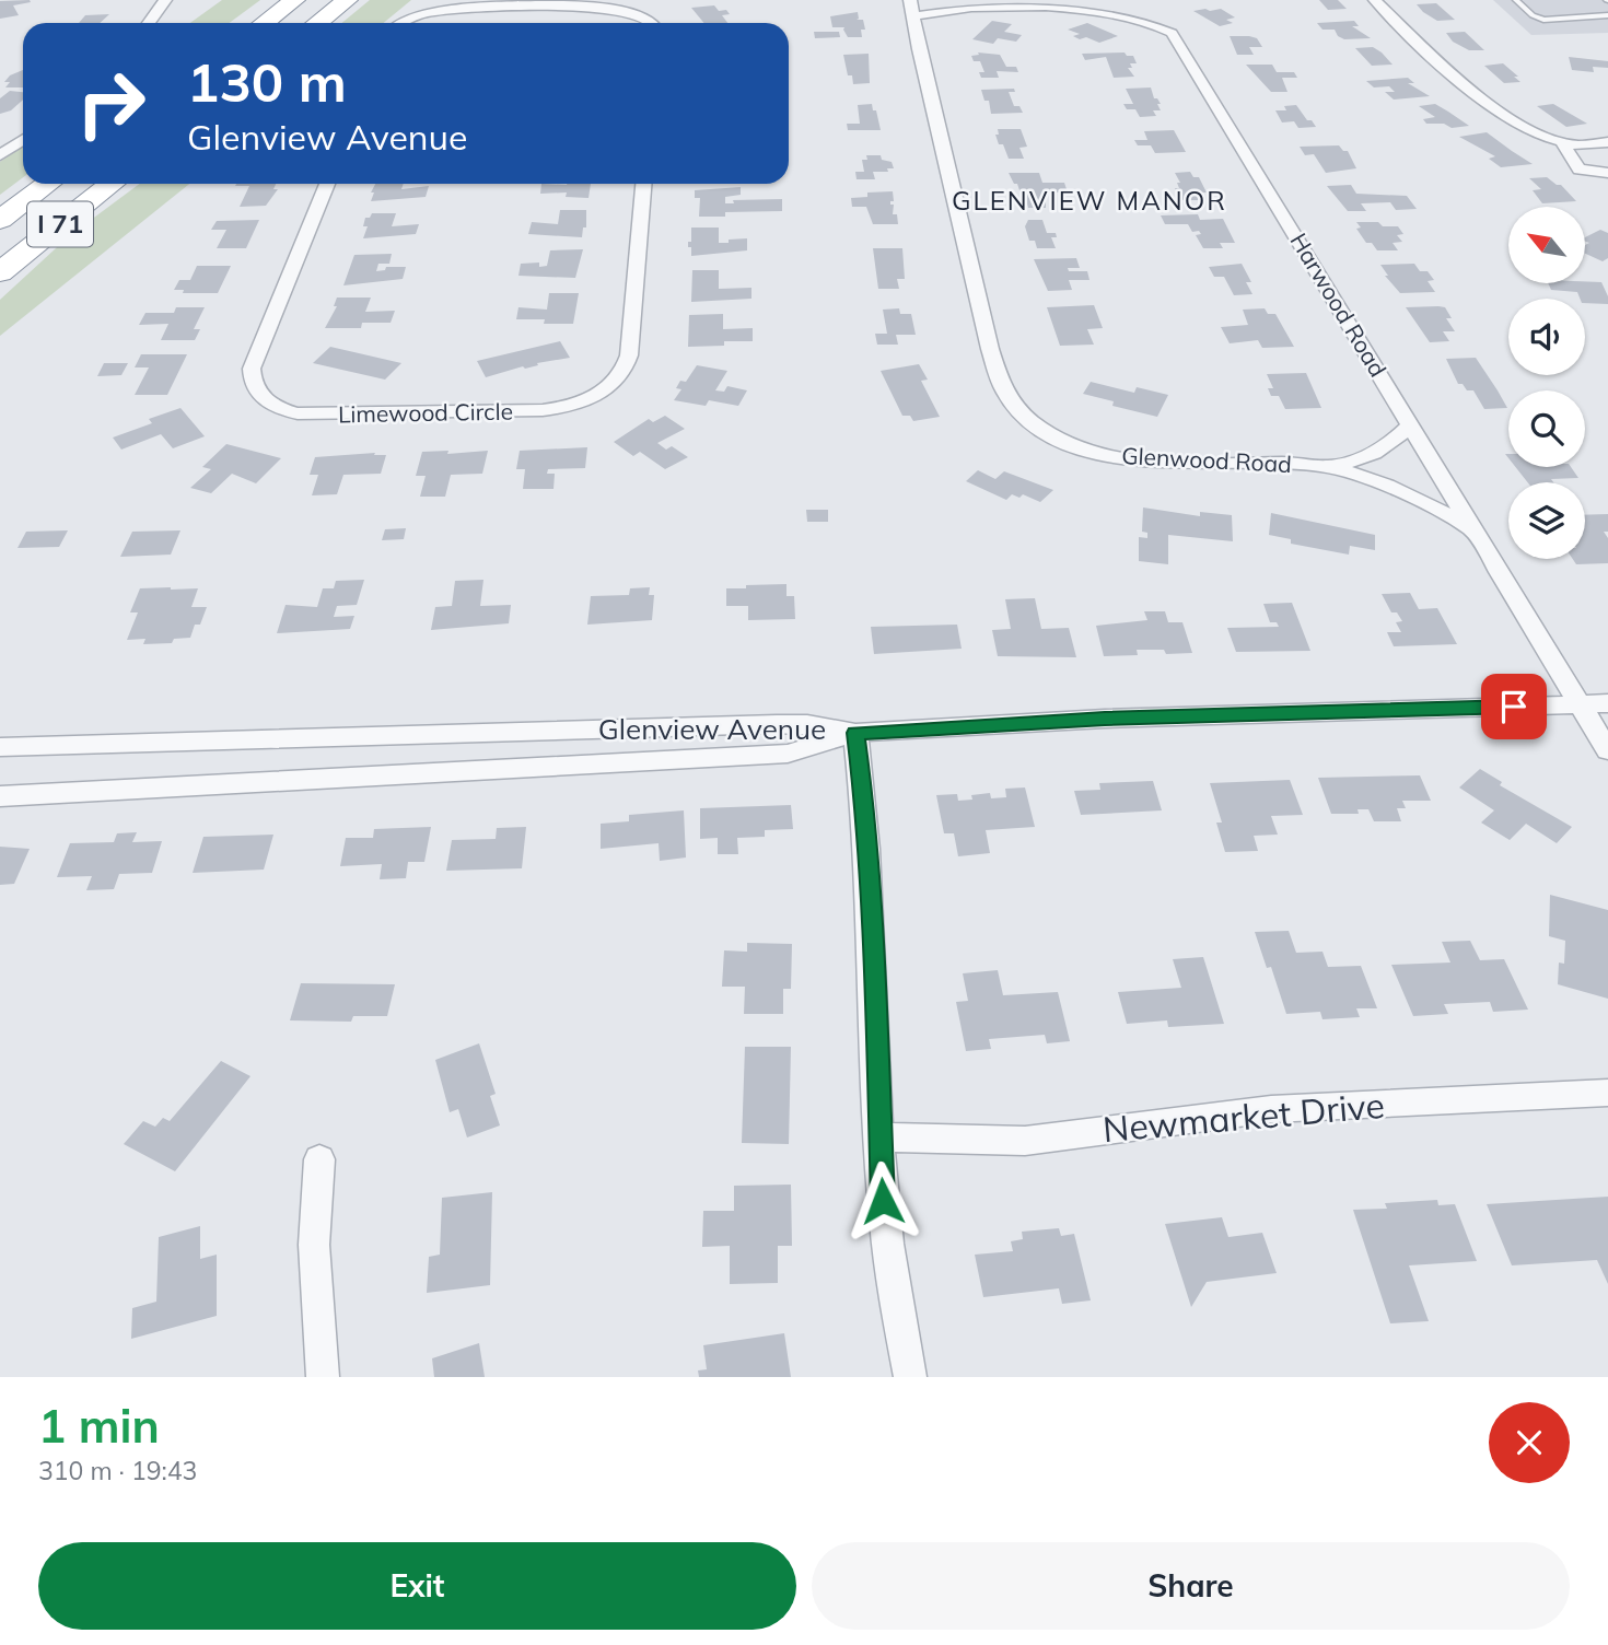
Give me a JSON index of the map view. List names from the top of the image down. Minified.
{"streets":{"highway":["I 71"],"street":["Harwood Road","Limewood Circle","Glenwood Road","Glenview Avenue","Newmarket Drive"]},"crossings":[["Harwood Road","Glenwood Road"],["Harwood Road","Glenview Avenue"]],"districts":["GLENVIEW MANOR"],"north":"top left","page":{"turn":["130 m","Glenview Avenue"],"heading":["1 min","310 m · 19:43"],"buttons":["Exit","Share"]}}
